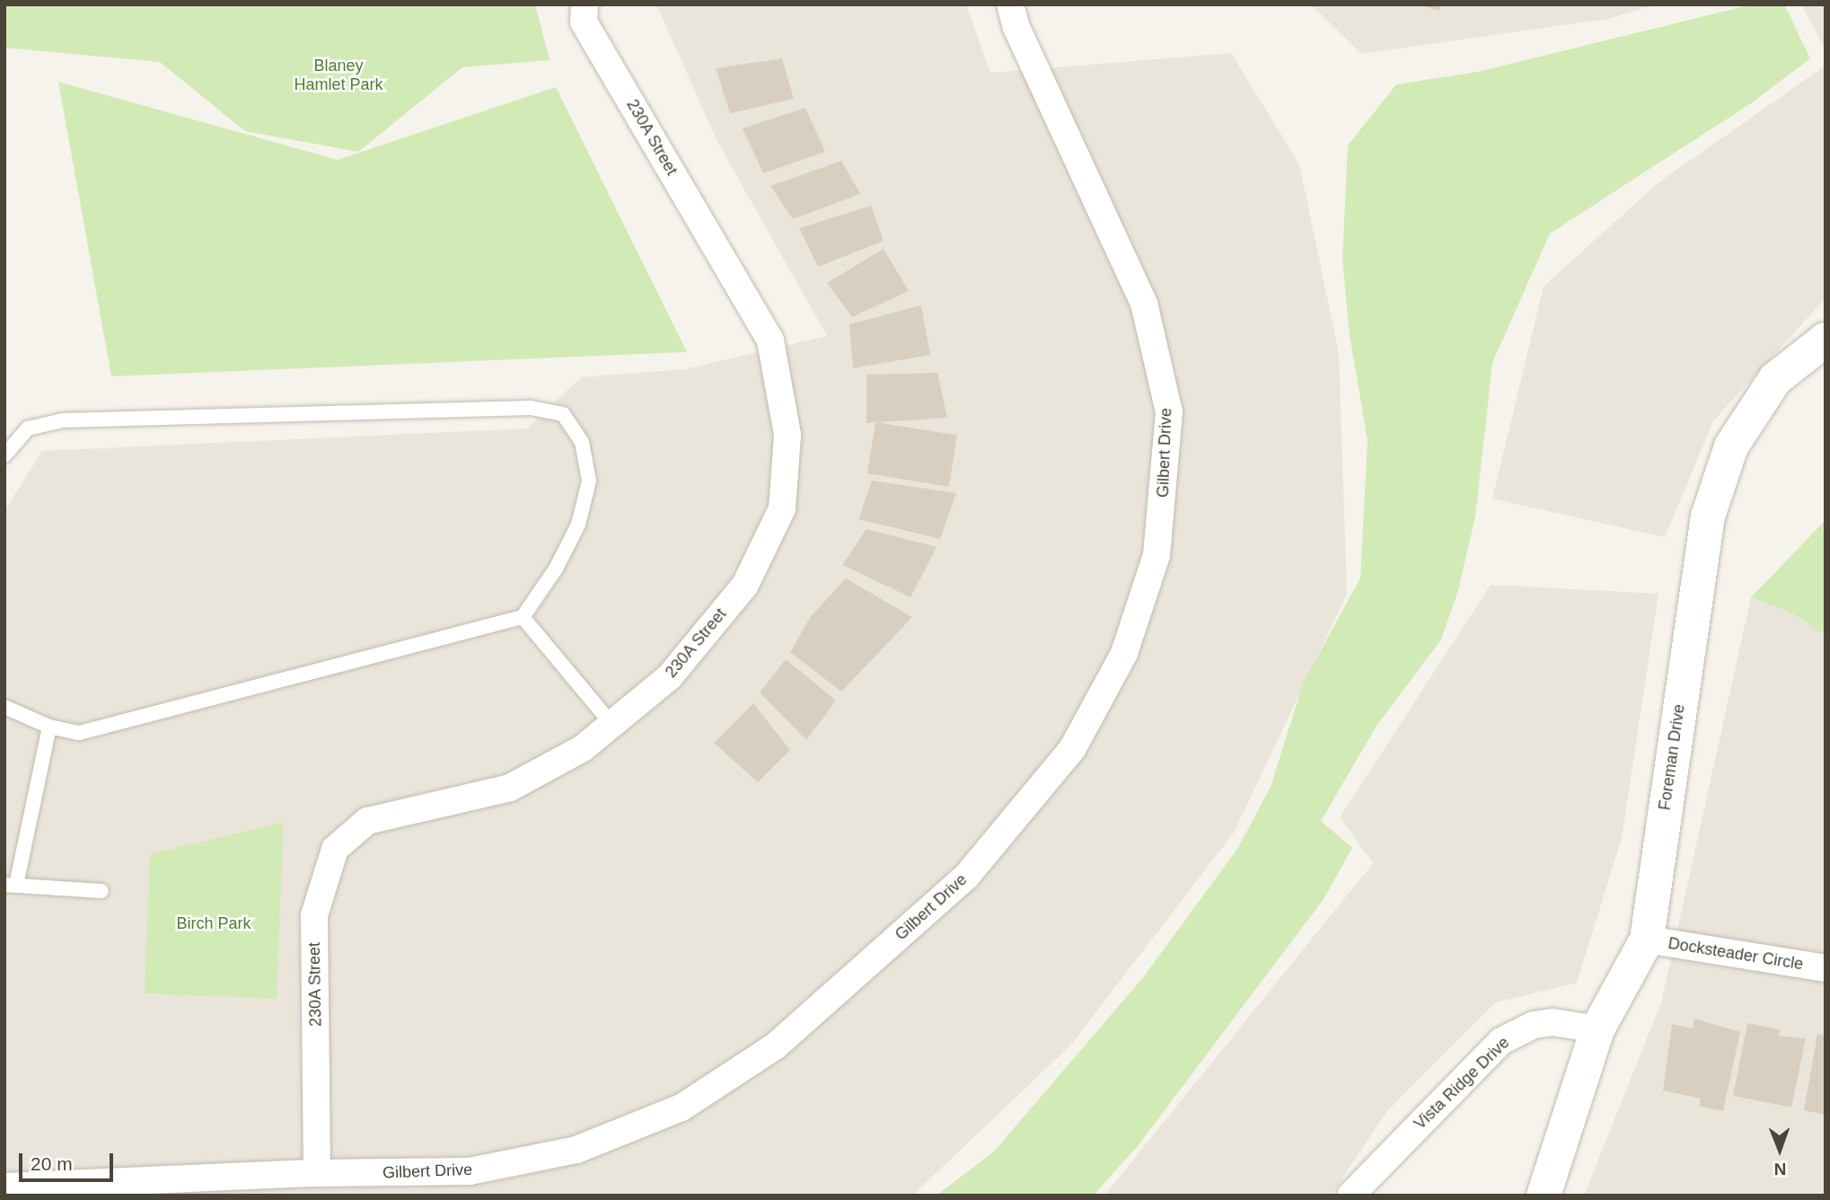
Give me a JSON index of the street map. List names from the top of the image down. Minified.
{"streets":{"street":["230A Street","Gilbert Drive","Foreman Drive","Docksteader Circle","Vista Ridge Drive"]},"crossings":[["230A Street","Gilbert Drive"],["Foreman Drive","Docksteader Circle"],["Foreman Drive","Vista Ridge Drive"]],"parks":["Blaney Hamlet Park","Birch Park"],"scale_bar":"20 m","north":"bottom"}
